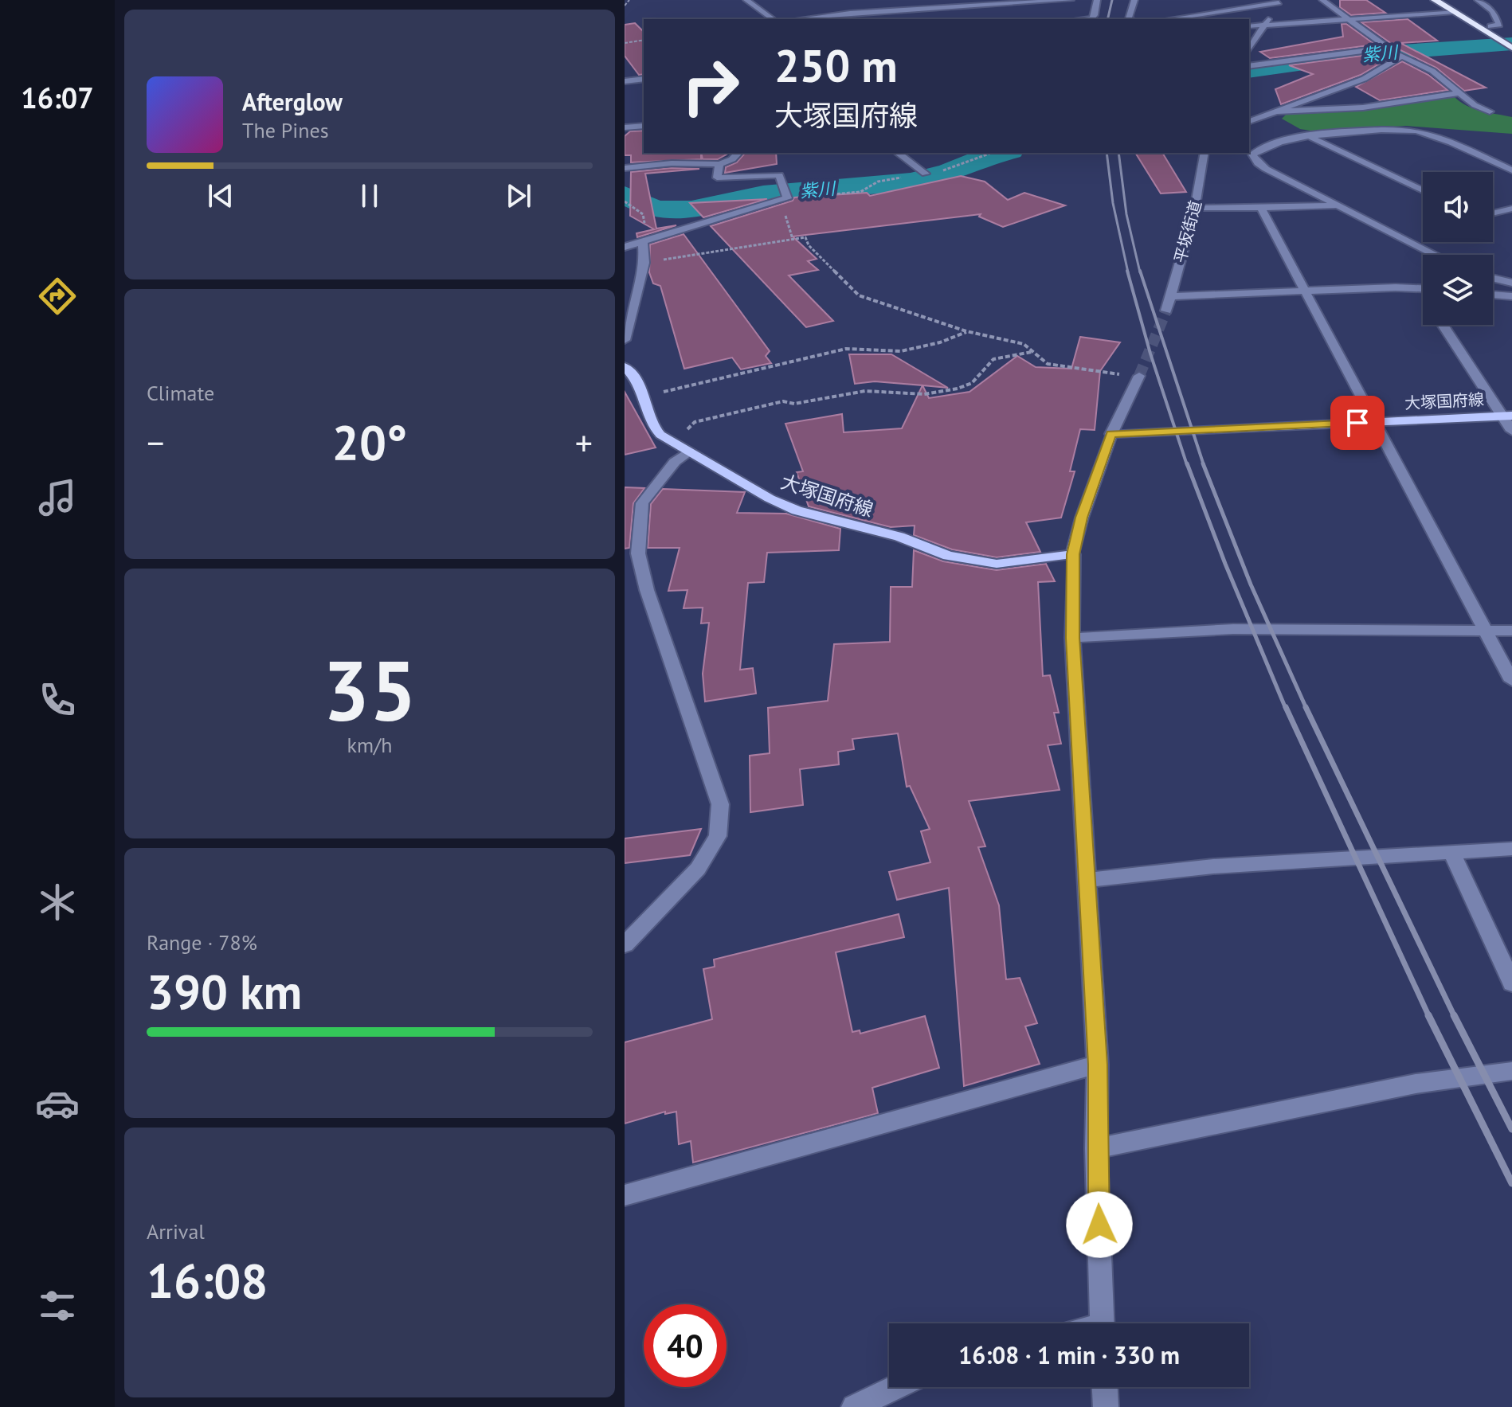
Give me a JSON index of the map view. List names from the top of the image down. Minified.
{"streets":{"main road":["大塚国府線"],"street":["平坂街道"]},"water":["紫川"],"page":{"tabs":"16:07","turn":["250 m","大塚国府線"],"song":["Afterglow","The Pines"],"tile":["Climate",["35","km/h"],["Range · 78%","390 km"],["Arrival","16:08"]],"heat":["−","20°","+"],"limit":"40","trip":"16:08 · 1 min · 330 m"}}
